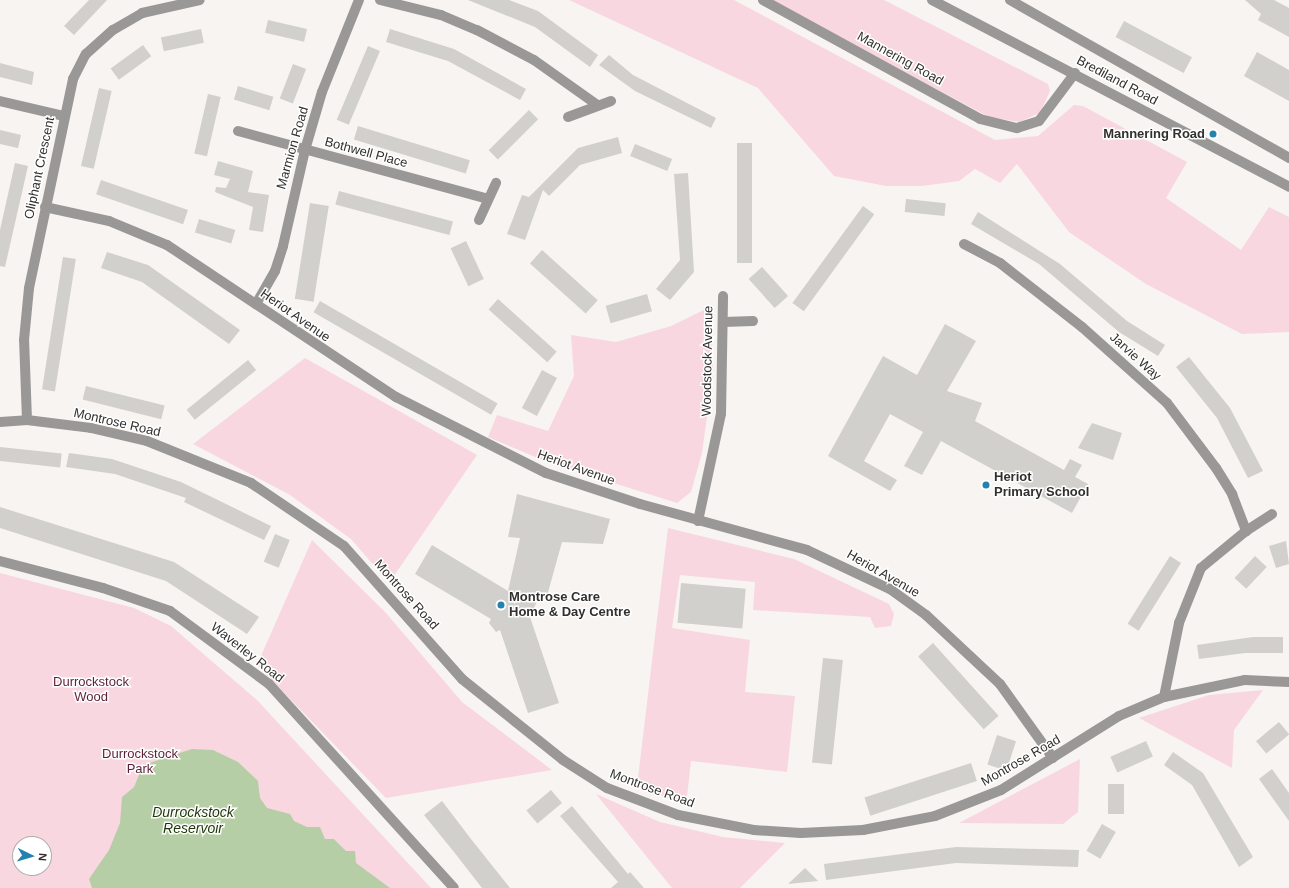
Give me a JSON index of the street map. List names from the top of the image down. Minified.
{"streets":{"street":["Mannering Road","Brediland Road","Marmion Road","Bothwell Place","Oliphant Crescent","Heriot Avenue","Jarvie Way","Woodstock Avenue","Montrose Road","Waverley Road"]},"crossings":[["Mannering Road","Brediland Road"],["Marmion Road","Bothwell Place"],["Marmion Road","Heriot Avenue"],["Oliphant Crescent","Heriot Avenue"],["Oliphant Crescent","Montrose Road"],["Heriot Avenue","Woodstock Avenue"],["Heriot Avenue","Montrose Road"]],"water":["Durrockstock Reservoir"],"parks":["Durrockstock Wood","Durrockstock Park"],"places":["Mannering Road","Heriot Primary School","Montrose Care Home & Day Centre"],"north":"right"}
